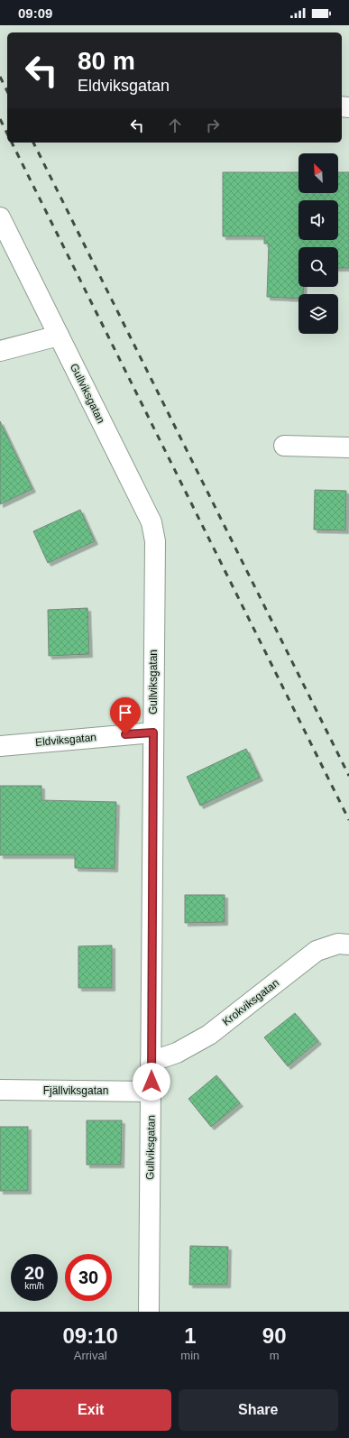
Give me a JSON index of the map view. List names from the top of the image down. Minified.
{"streets":{"street":["Gullviksgatan","Eldviksgatan","Krokviksgatan","Fjällviksgatan"]},"crossings":[["Gullviksgatan","Eldviksgatan"],["Gullviksgatan","Krokviksgatan"],["Gullviksgatan","Fjällviksgatan"]],"north":"top left","page":{"status":"09:09","turn":["80 m","Eldviksgatan"],"speed":"20 km/h","limit":"30","eta":["09:10","Arrival","1","min","90","m"],"buttons":["Exit","Share"]}}
